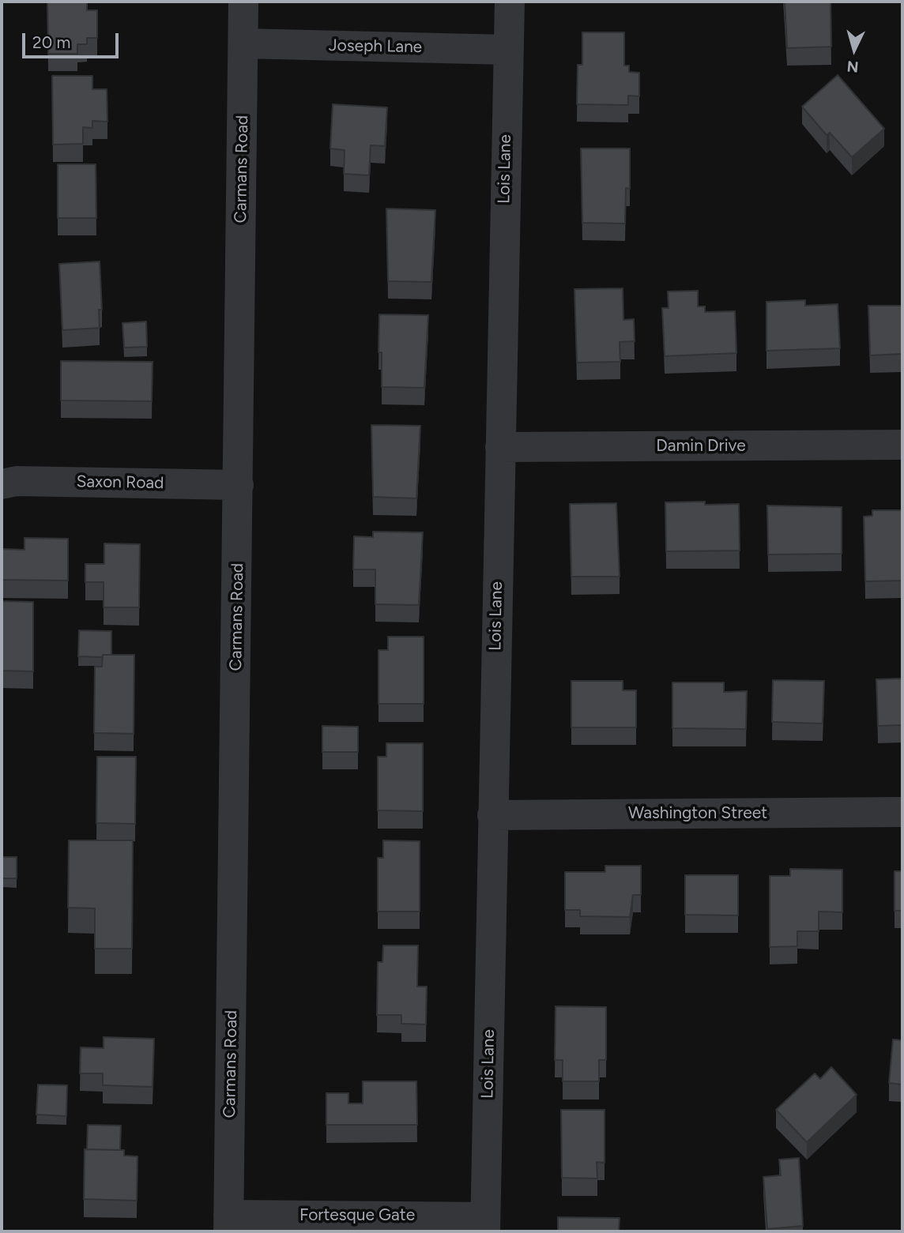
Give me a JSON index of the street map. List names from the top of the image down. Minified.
{"streets":{"street":["Joseph Lane","Carmans Road","Lois Lane","Damin Drive","Saxon Road","Washington Street","Fortesque Gate"]},"crossings":[["Joseph Lane","Carmans Road"],["Joseph Lane","Lois Lane"],["Carmans Road","Saxon Road"],["Carmans Road","Fortesque Gate"],["Lois Lane","Damin Drive"],["Lois Lane","Washington Street"],["Lois Lane","Fortesque Gate"]],"scale_bar":"20 m","north":"bottom"}
